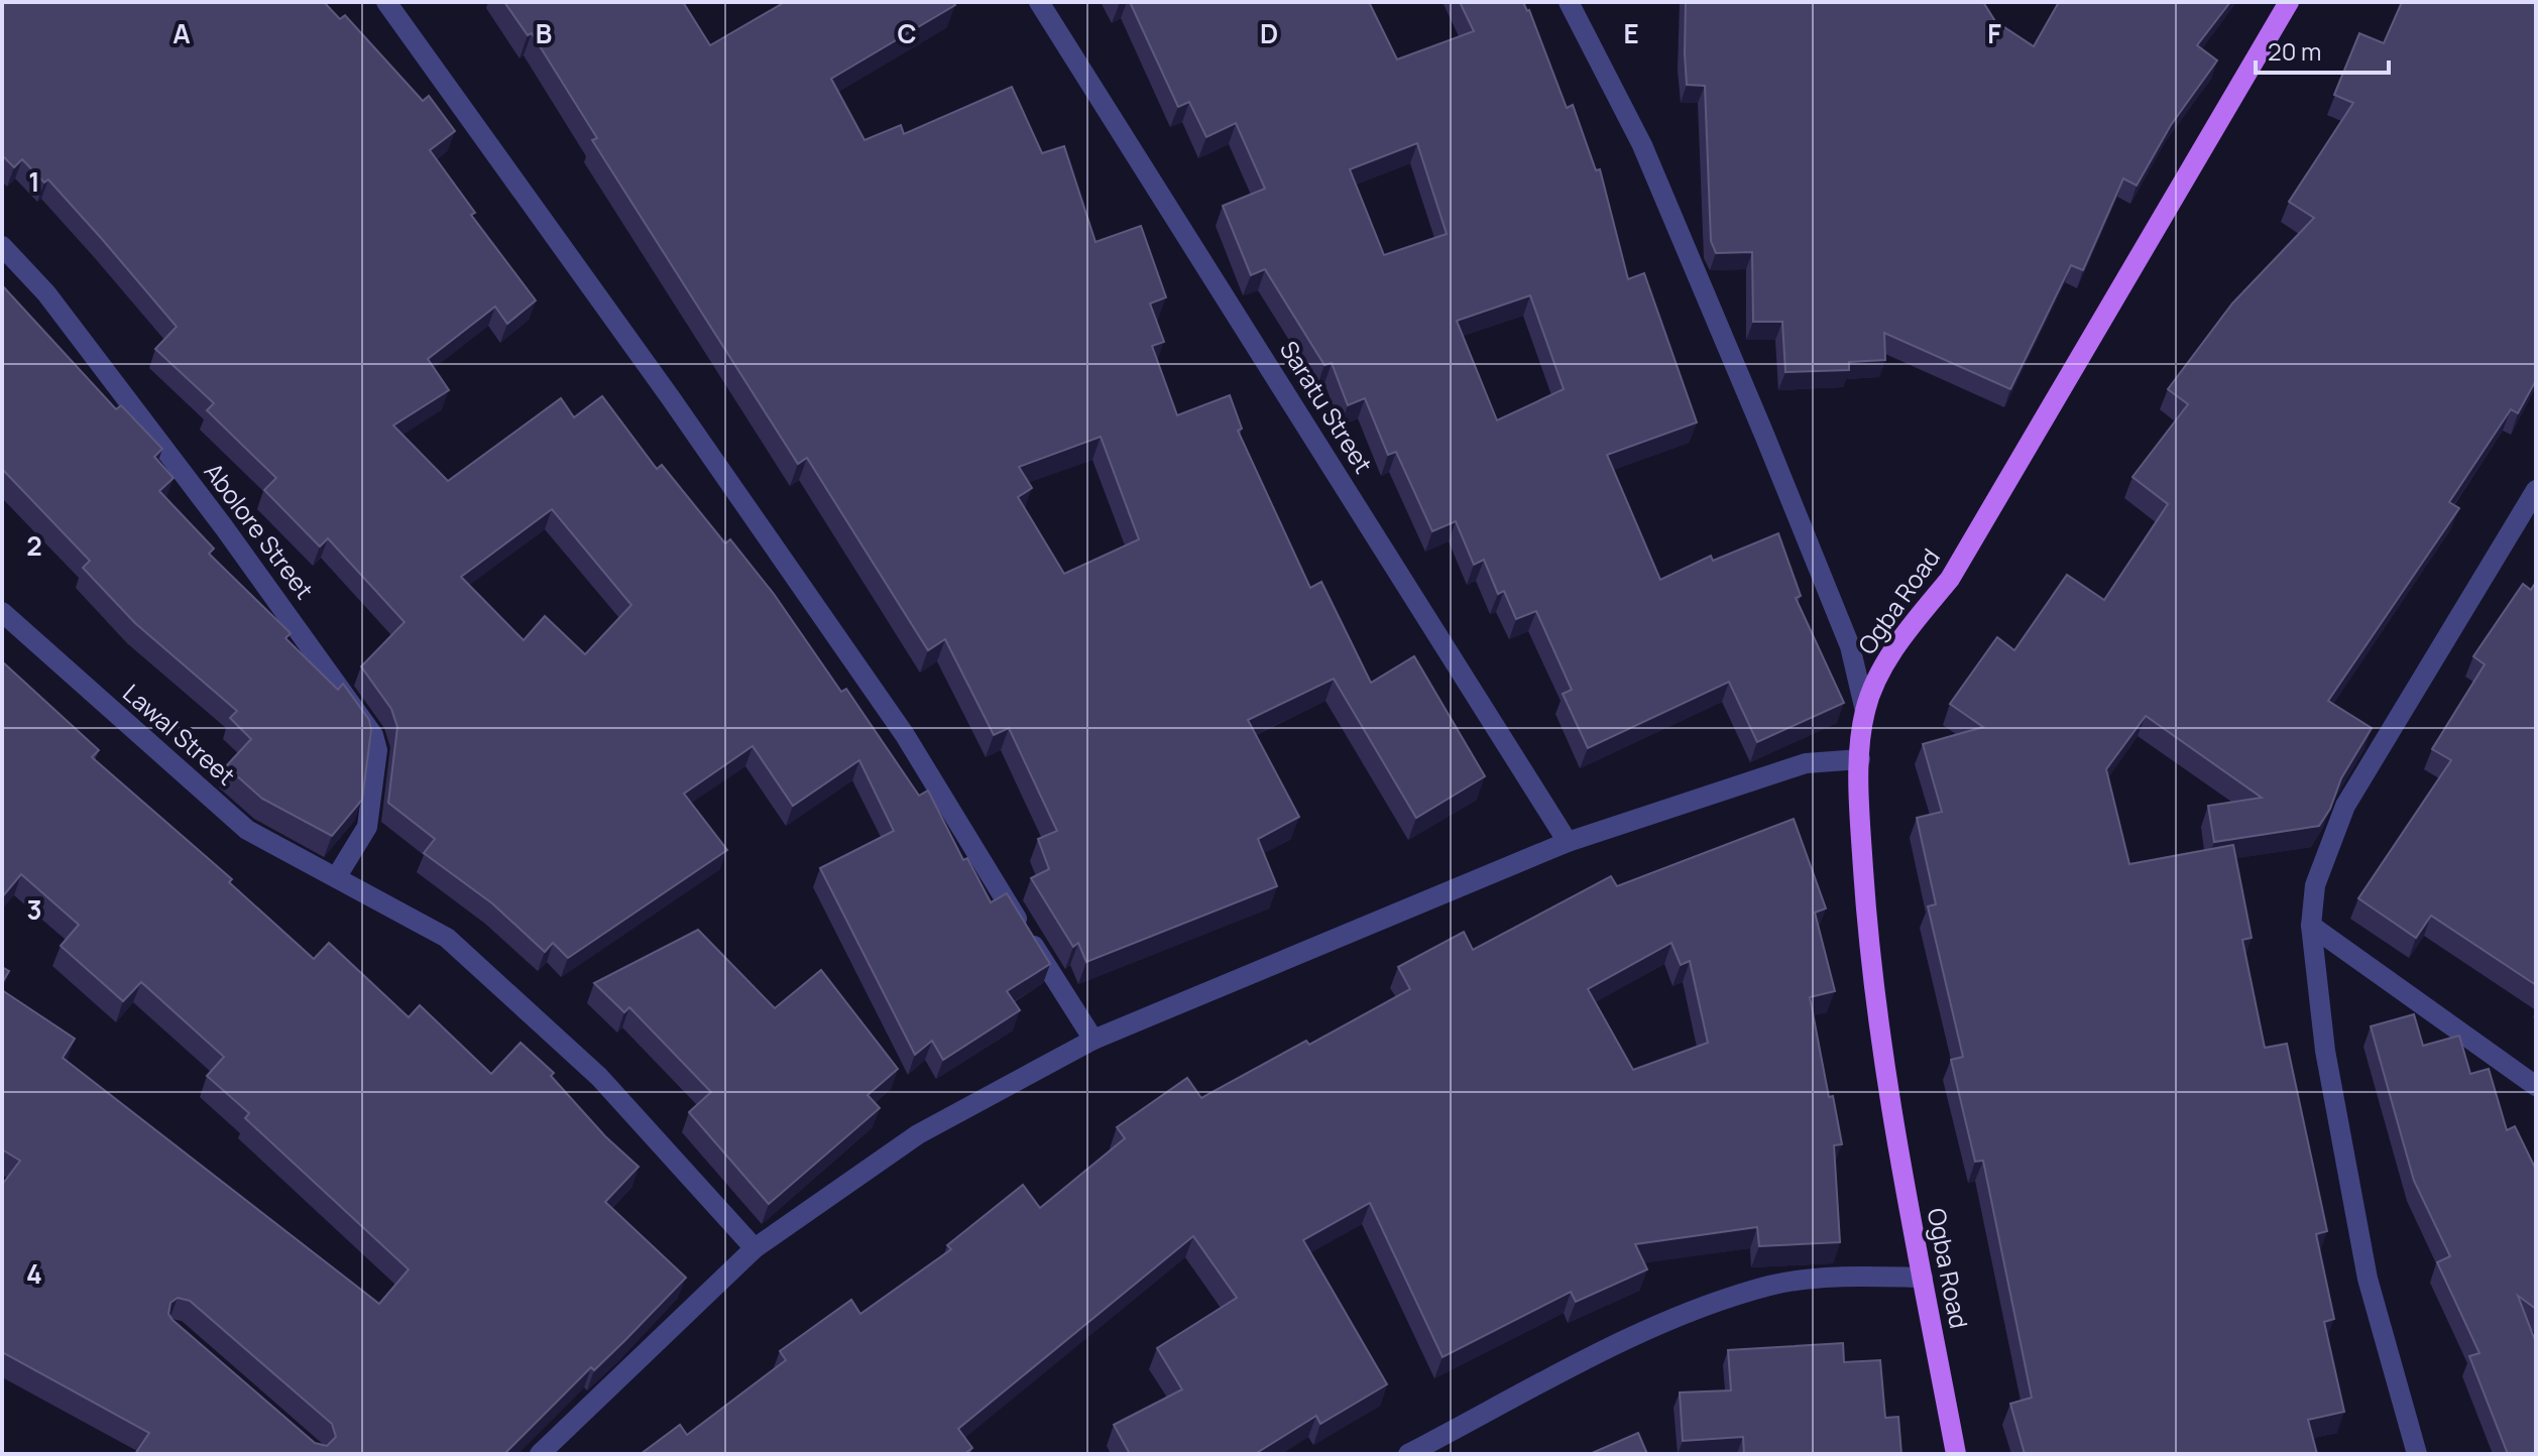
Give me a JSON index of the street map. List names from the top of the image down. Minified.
{"streets":{"main road":["Ogba Road"],"street":["Saratu Street","Abolore Street","Lawal Street"]},"crossings":[["Abolore Street","Lawal Street"]],"scale_bar":"20 m","grid":{"columns":["A","B","C","D","E","F"],"rows":["1","2","3","4"]}}
